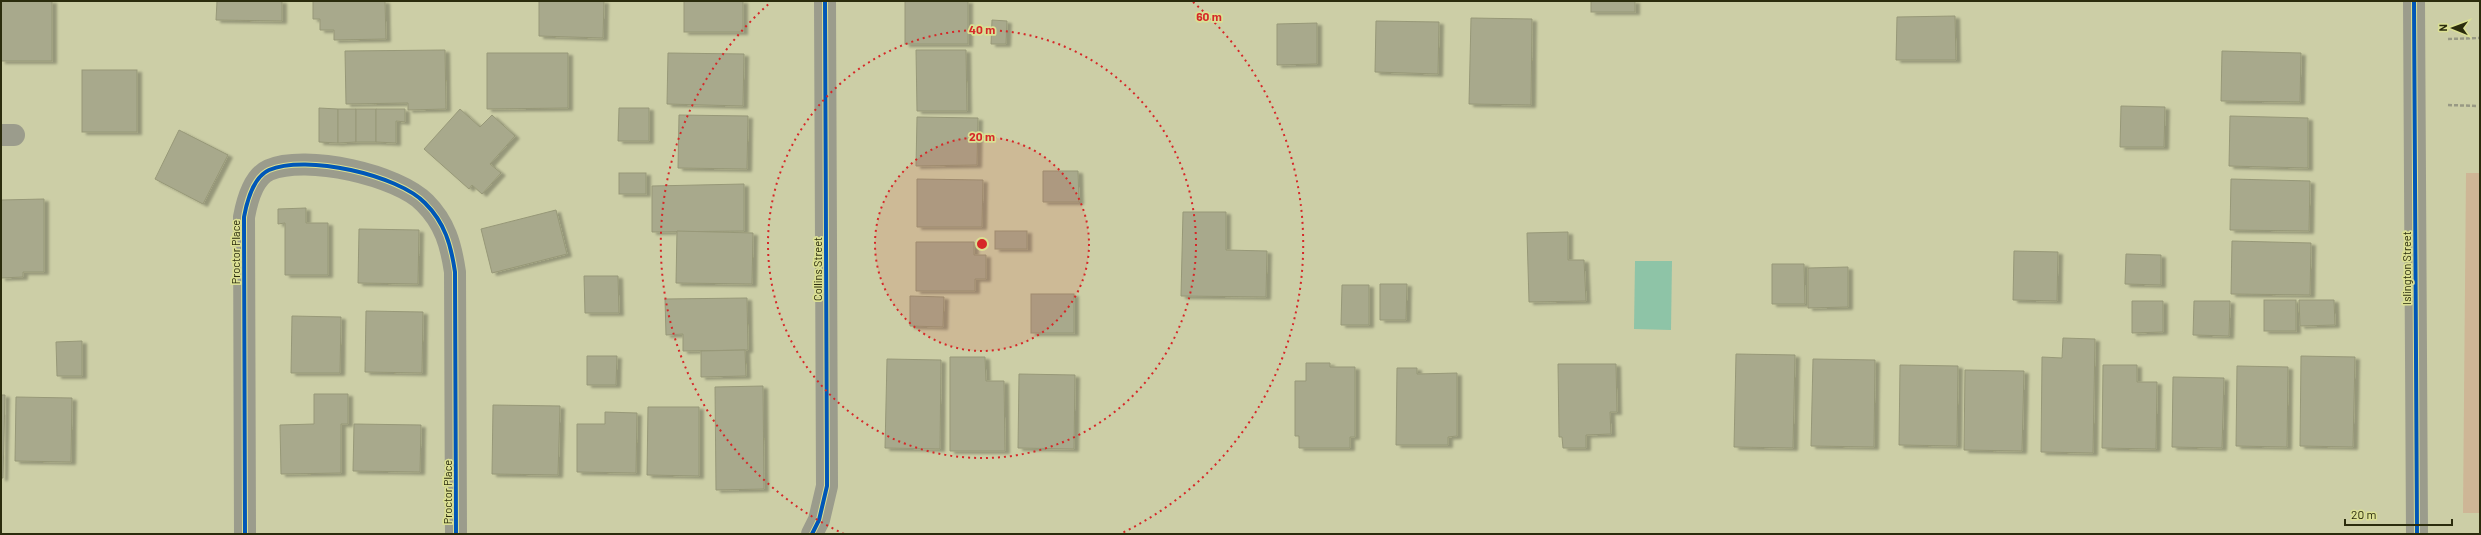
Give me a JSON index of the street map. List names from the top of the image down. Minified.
{"streets":{"street":["Proctor Place","Islington Street","Collins Street"]},"scale_bar":"20 m","north":"left","rings":["60 m","40 m","20 m"]}
